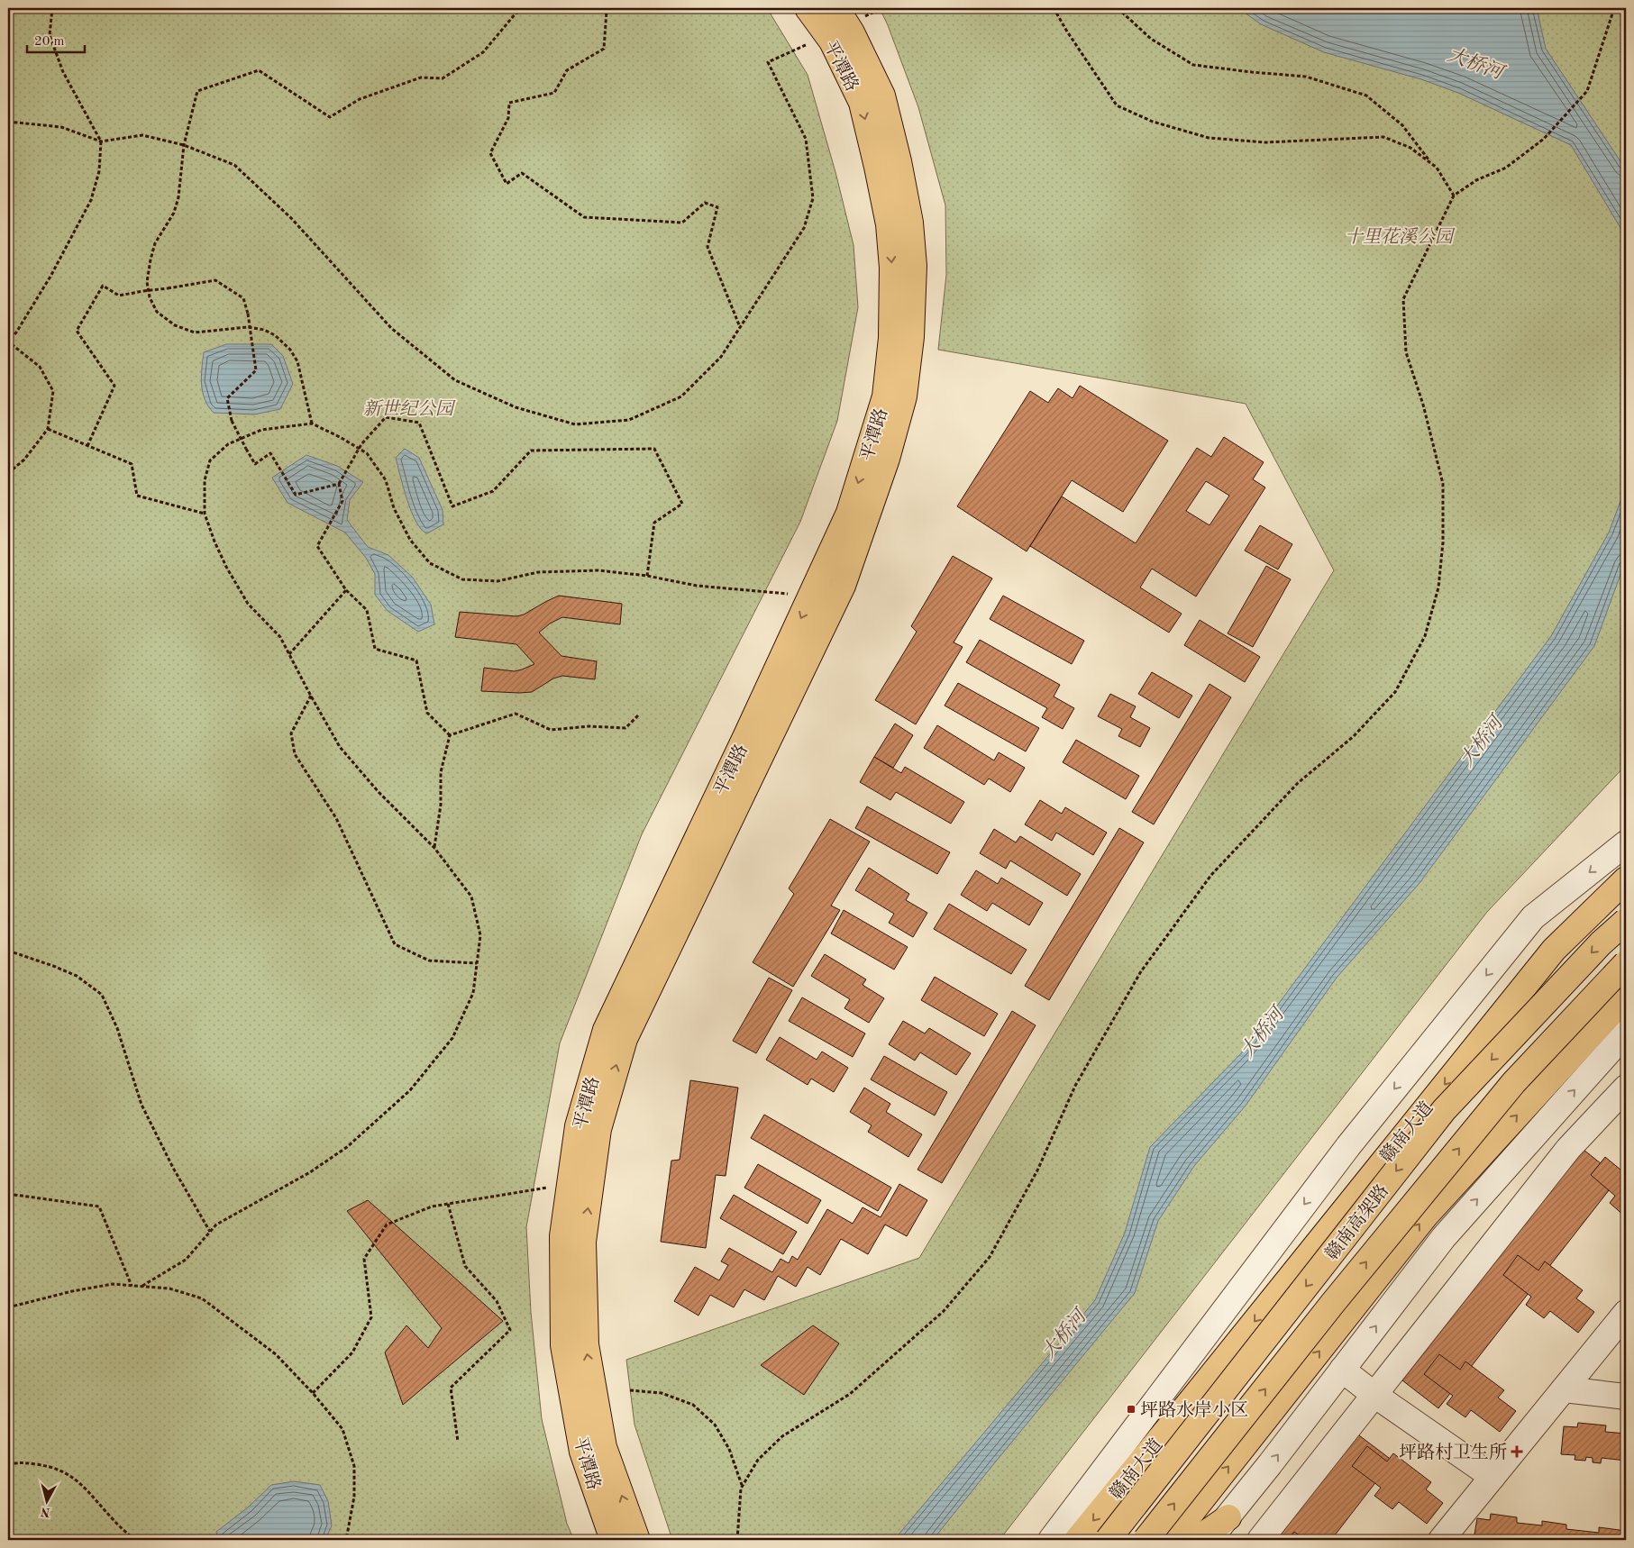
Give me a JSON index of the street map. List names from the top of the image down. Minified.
{"streets":{"main road":["平潭路","赣南大道","赣南高架路"]},"water":["大桥河"],"parks":["十里花溪公园","新世纪公园"],"places":{"transit":["坪路水岸小区"],"health":["坪路村卫生所"]},"scale_bar":"20 m","north":"bottom"}
